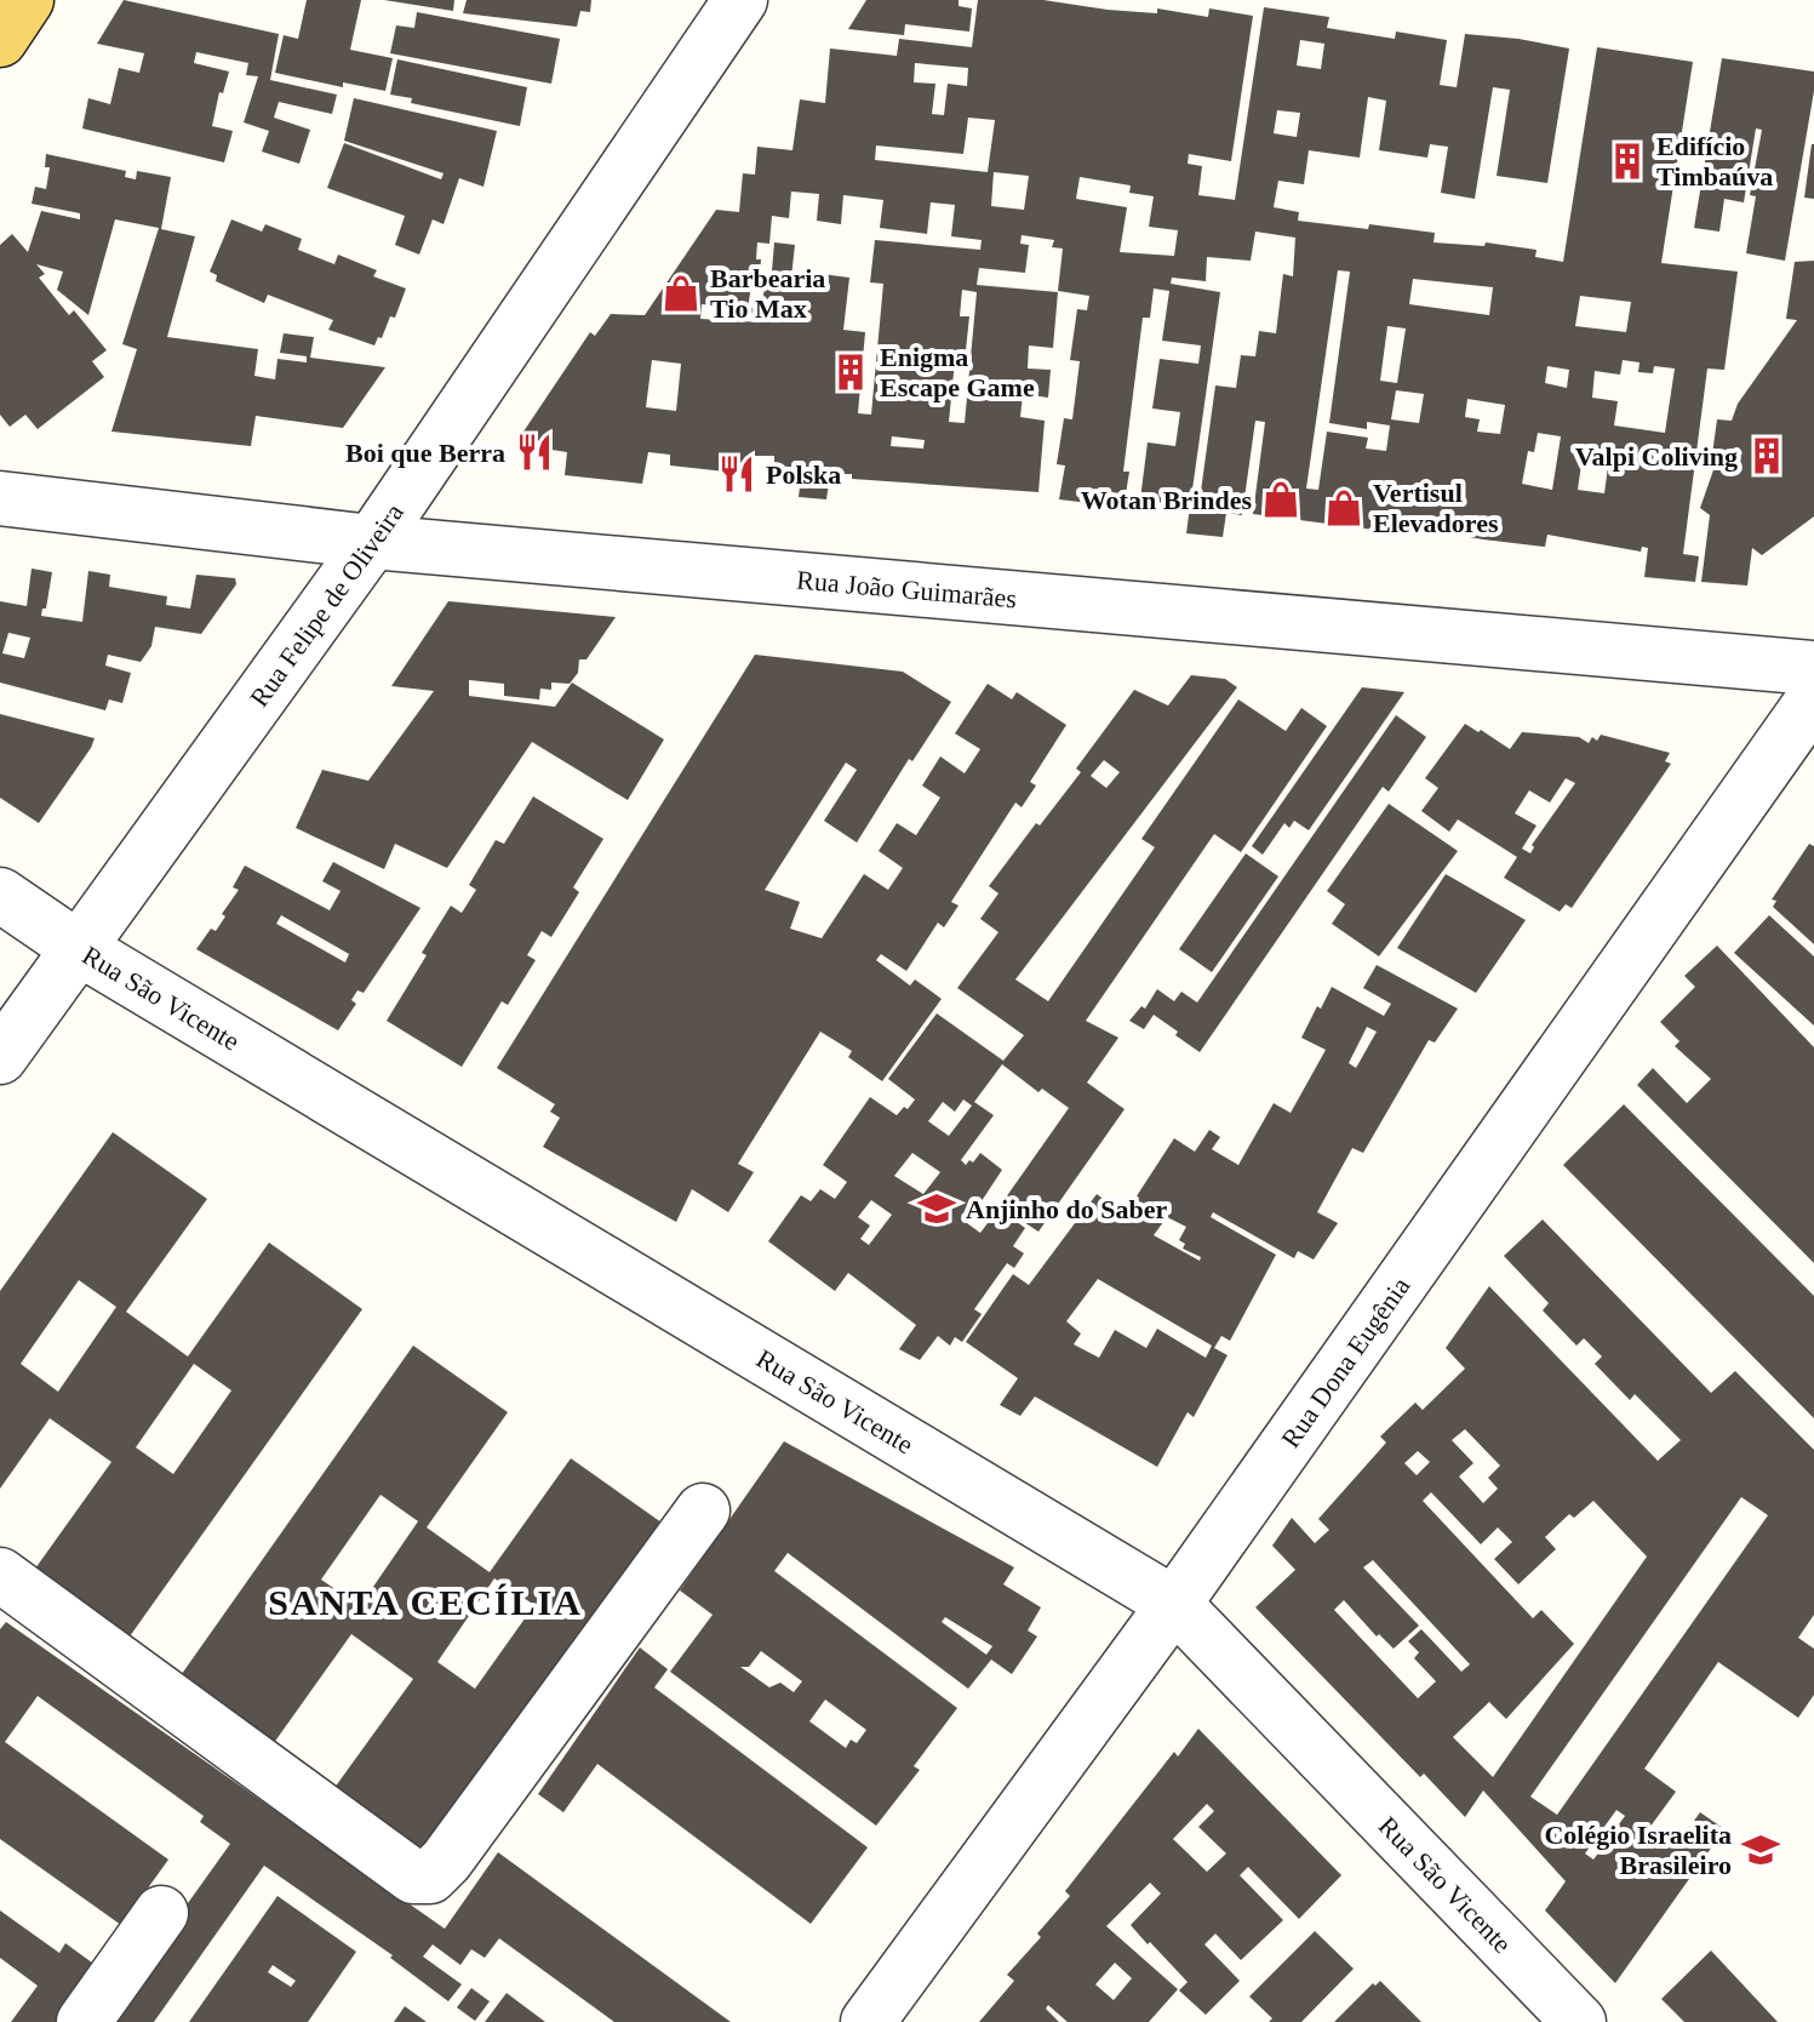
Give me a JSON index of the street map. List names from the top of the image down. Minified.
{"streets":{"street":["Rua João Guimarães","Rua Felipe de Oliveira","Rua São Vicente","Rua Dona Eugênia"]},"crossings":[["Rua João Guimarães","Rua Felipe de Oliveira"],["Rua Felipe de Oliveira","Rua São Vicente"],["Rua São Vicente","Rua Dona Eugênia"]],"districts":["SANTA CECÍLIA"],"places":{"building":["Edifício Timbaúva","Enigma Escape Game","Valpi Coliving"],"shop":["Barbearia Tio Max","Wotan Brindes","Vertisul Elevadores"],"restaurant":["Boi que Berra","Polska"],"school or university":["Anjinho do Saber","Colégio Israelita Brasileiro"]}}
